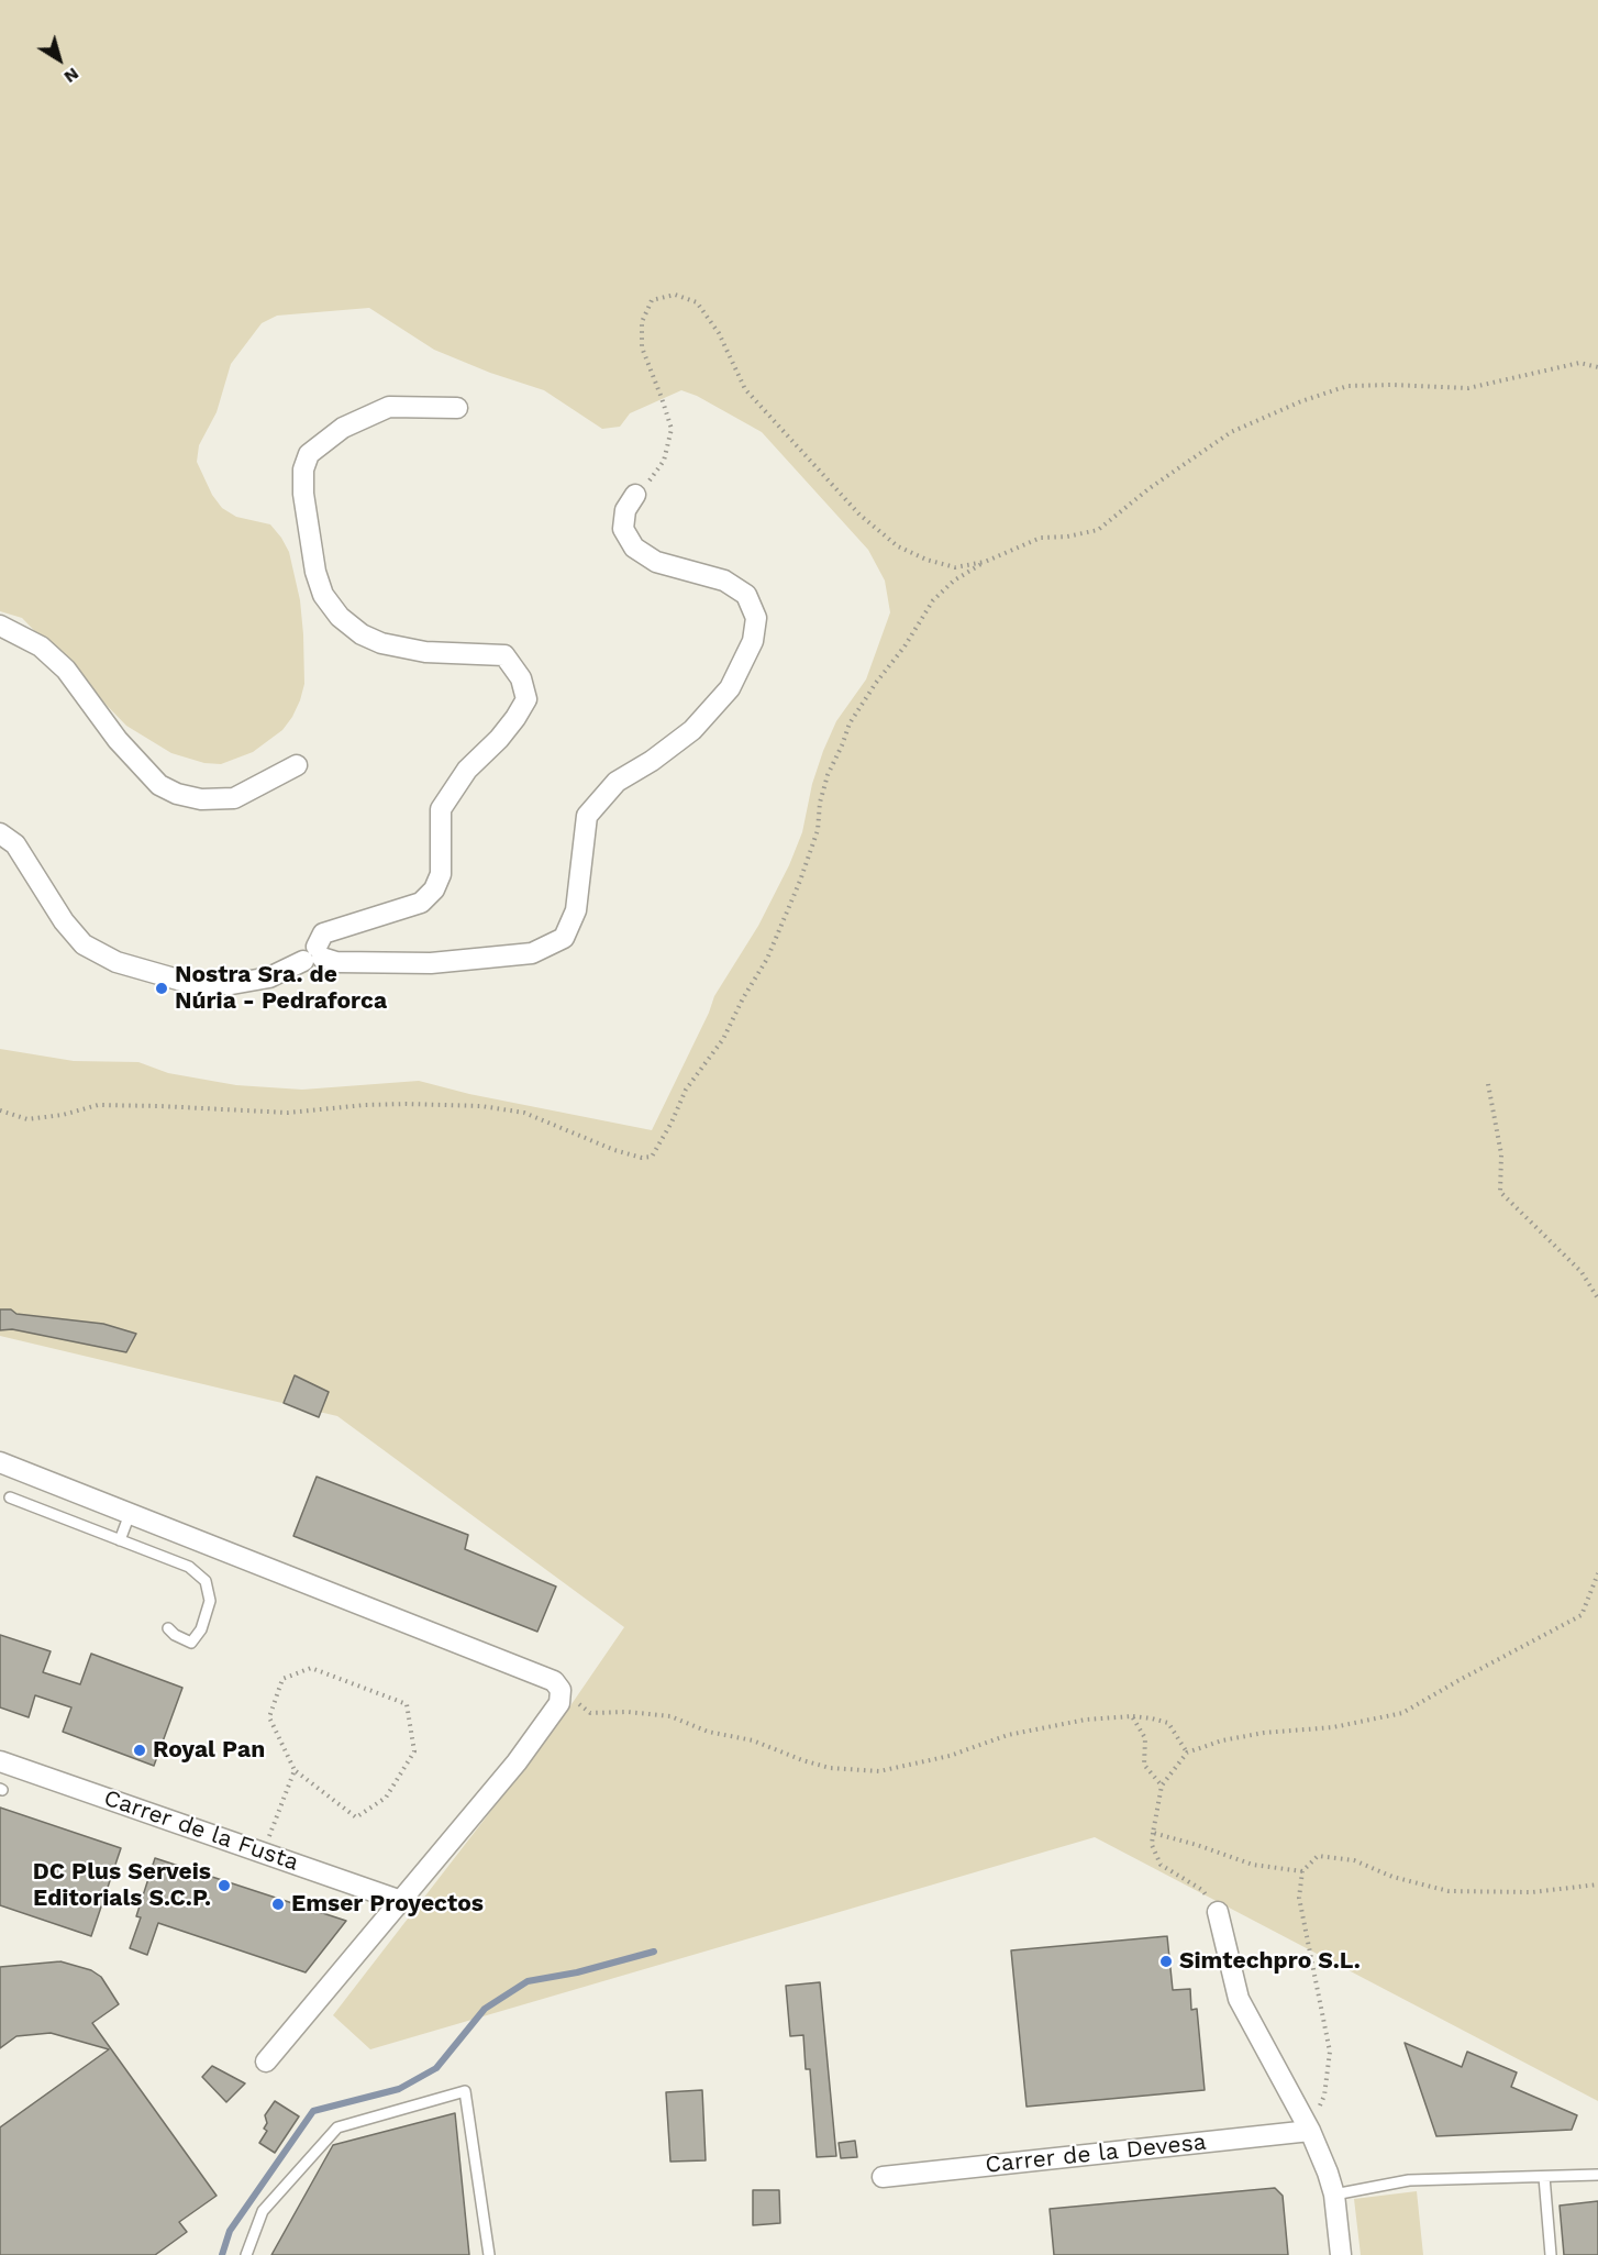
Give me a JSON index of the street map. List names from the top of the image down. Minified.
{"streets":{"street":["Carrer de la Fusta","Carrer de la Devesa"]},"places":["Nostra Sra. de Núria - Pedraforca","Royal Pan","DC Plus Serveis Editorials S.C.P.","Emser Proyectos","Simtechpro S.L."],"north":"bottom right"}
